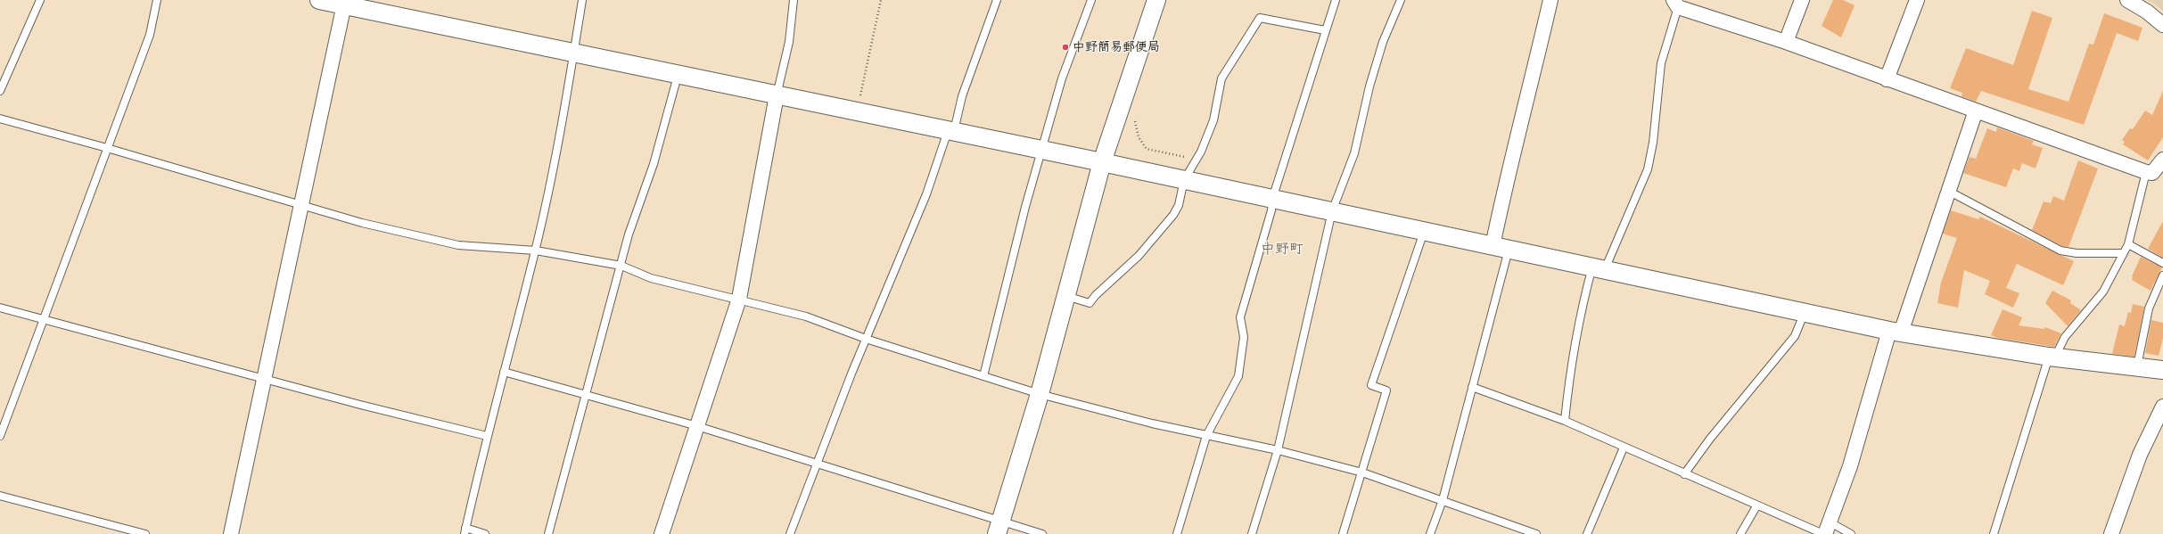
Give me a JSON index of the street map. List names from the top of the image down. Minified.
{"districts":["中野町"],"places":["中野簡易郵便局"]}
